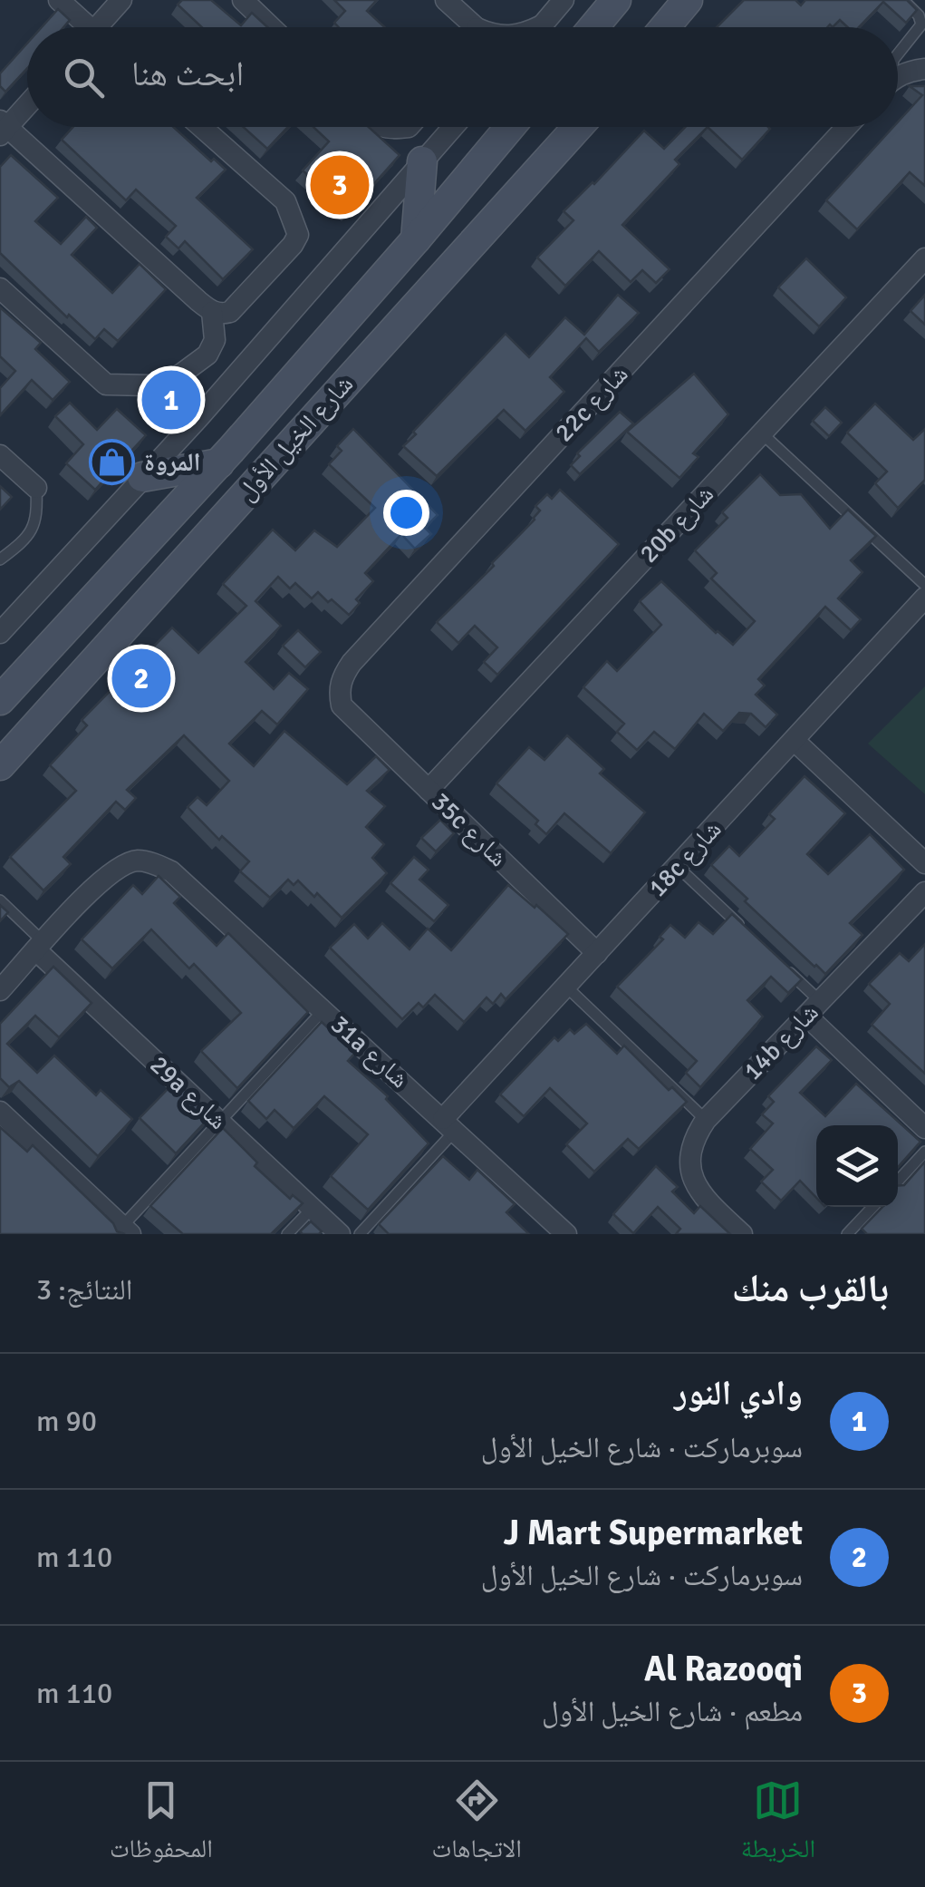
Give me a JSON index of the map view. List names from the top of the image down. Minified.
{"streets":{"main road":["شارع الخيل الأول"],"street":["22c شارع","20b شارع","35c شارع","18c شارع","14b شارع","31a شارع","29a شارع"]},"crossings":[["22c شارع","35c شارع"],["20b شارع","35c شارع"],["35c شارع","18c شارع"],["18c شارع","31a شارع"],["31a شارع","29a شارع"]],"places":{"shop":["المروة"]},"page":{"search":"ابحث هنا","pins":["3","1","2"],"heading":["بالقرب منك","النتائج: 3"],"list":[{"mark":"1","name":"وادي النور","note":"سوبرماركت · شارع الخيل الأول","value":"90 m"},{"mark":"2","name":"J Mart Supermarket","note":"سوبرماركت · شارع الخيل الأول","value":"110 m"},{"mark":"3","name":"Al Razooqi","note":"مطعم · شارع الخيل الأول","value":"110 m"}],"nav":["الخريطة","الاتجاهات","المحفوظات"]}}
